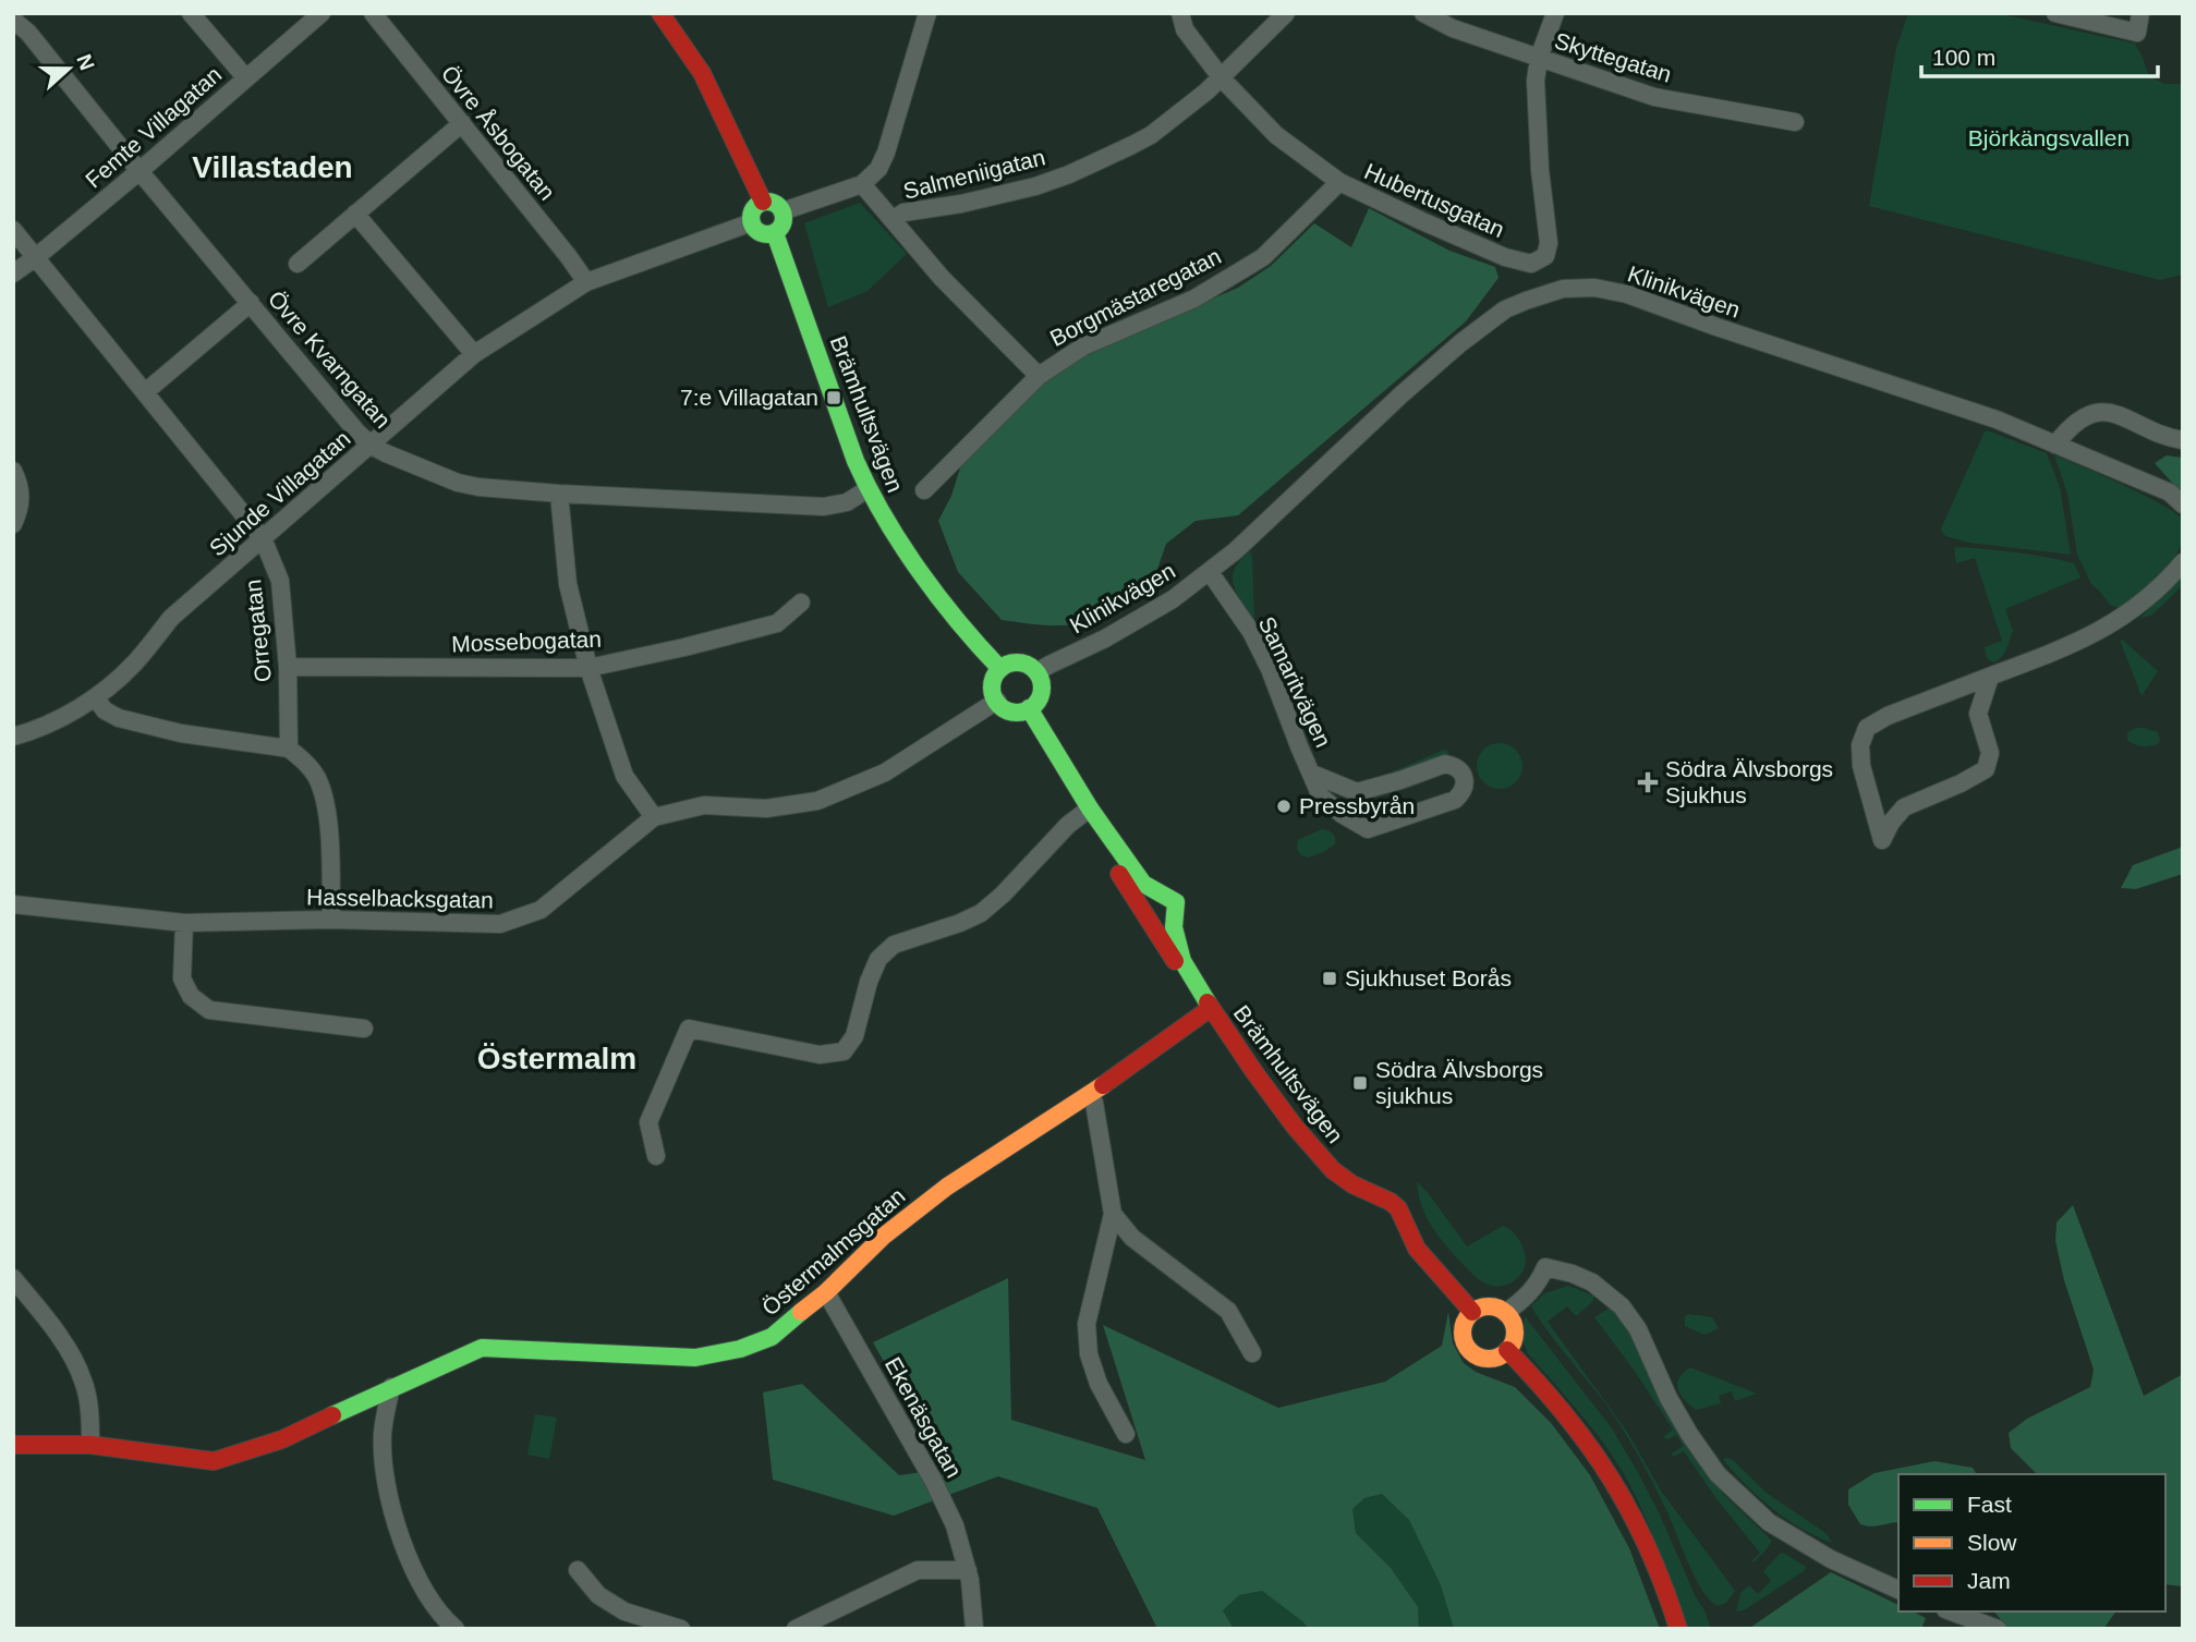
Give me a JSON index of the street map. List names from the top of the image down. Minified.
{"streets":{"street":["Skyttegatan","Femte Villagatan","Övre Åsbogatan","Salmeniigatan","Hubertusgatan","Klinikvägen","Borgmästaregatan","Övre Kvarngatan","Brämhultsvägen","Sjunde Villagatan","Orregatan","Mossebogatan","Samaritvägen","Hasselbacksgatan","Östermalmsgatan","Ekenäsgatan"]},"crossings":[["Skyttegatan","Hubertusgatan"],["Femte Villagatan","Övre Kvarngatan"],["Femte Villagatan","Orregatan"],["Övre Åsbogatan","Sjunde Villagatan"],["Salmeniigatan","Hubertusgatan"],["Hubertusgatan","Borgmästaregatan"],["Klinikvägen","Brämhultsvägen"],["Klinikvägen","Samaritvägen"],["Klinikvägen","Hasselbacksgatan"],["Övre Kvarngatan","Brämhultsvägen"],["Övre Kvarngatan","Sjunde Villagatan"],["Brämhultsvägen","Sjunde Villagatan"],["Brämhultsvägen","Hasselbacksgatan"],["Brämhultsvägen","Östermalmsgatan"],["Sjunde Villagatan","Orregatan"],["Orregatan","Mossebogatan"],["Östermalmsgatan","Ekenäsgatan"]],"districts":["Villastaden","Östermalm"],"parks":["Björkängsvallen"],"places":{"transit":["7:e Villagatan","Sjukhuset Borås","Södra Älvsborgs sjukhus"],"health":["Södra Älvsborgs Sjukhus"],"other":["Pressbyrån"]},"legend":["Fast","Slow","Jam"],"scale_bar":"100 m","north":"right"}
